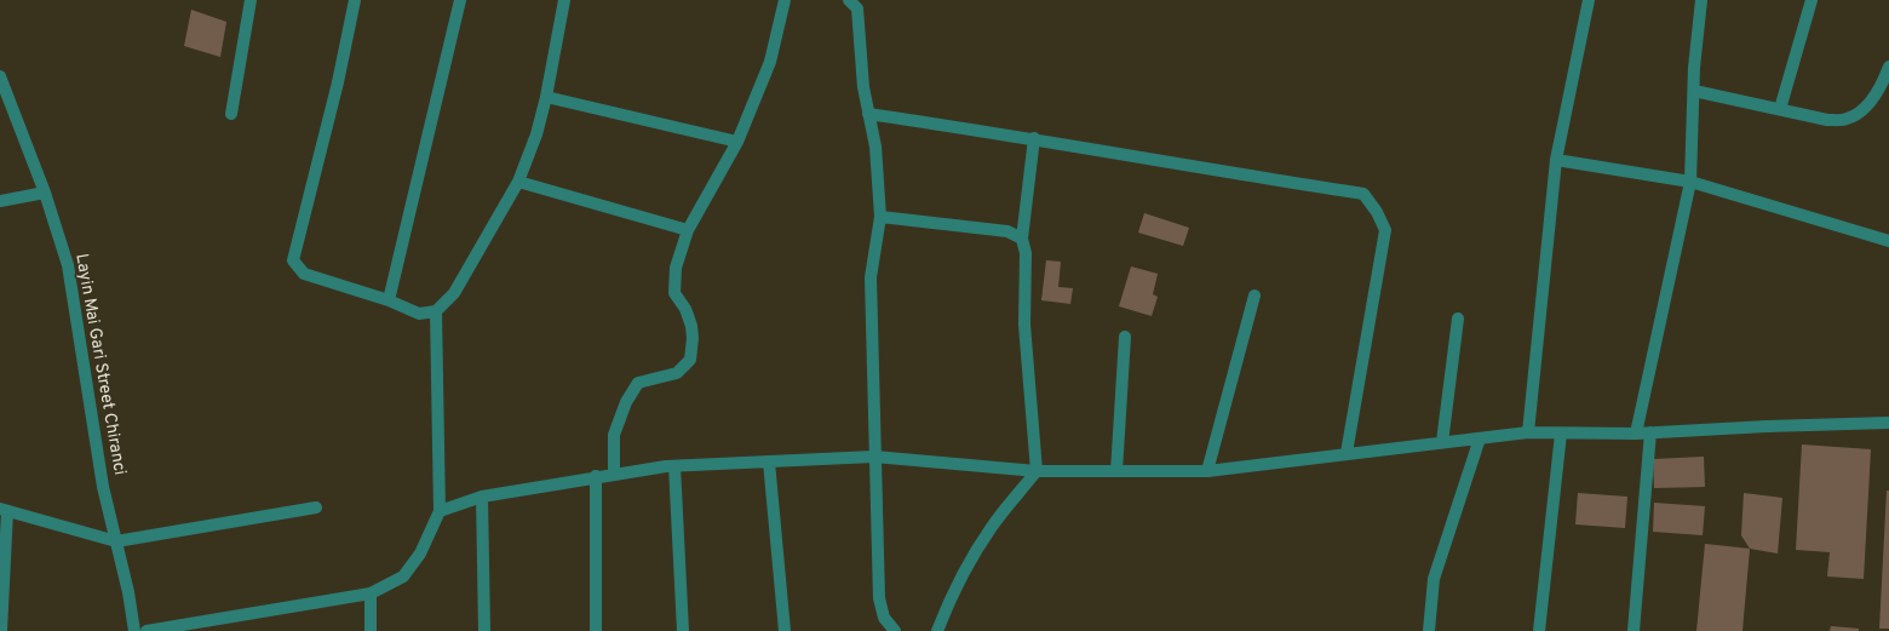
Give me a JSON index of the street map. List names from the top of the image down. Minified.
{"streets":{"street":["Layin Mai Gari Street Chiranci"]}}
